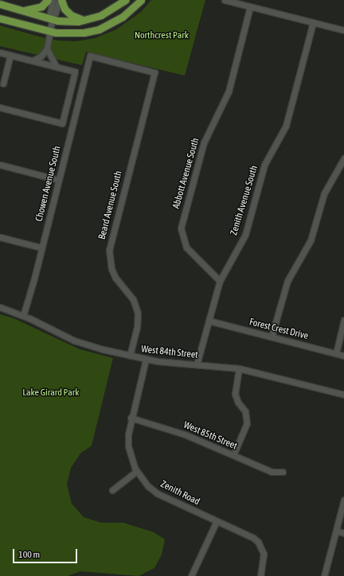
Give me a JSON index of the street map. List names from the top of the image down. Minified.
{"streets":{"street":["Abbott Avenue South","Chowen Avenue South","Zenith Avenue South","Beard Avenue South","Forest Crest Drive","West 84th Street","West 85th Street","Zenith Road"]},"crossings":[["Abbott Avenue South","Zenith Avenue South"],["Chowen Avenue South","Beard Avenue South"],["Chowen Avenue South","West 84th Street"],["Zenith Avenue South","Forest Crest Drive"],["Zenith Avenue South","West 84th Street"],["Beard Avenue South","West 84th Street"],["West 84th Street","Zenith Road"],["West 85th Street","Zenith Road"]],"parks":["Northcrest Park","Lake Girard Park"],"scale_bar":"100 m"}
